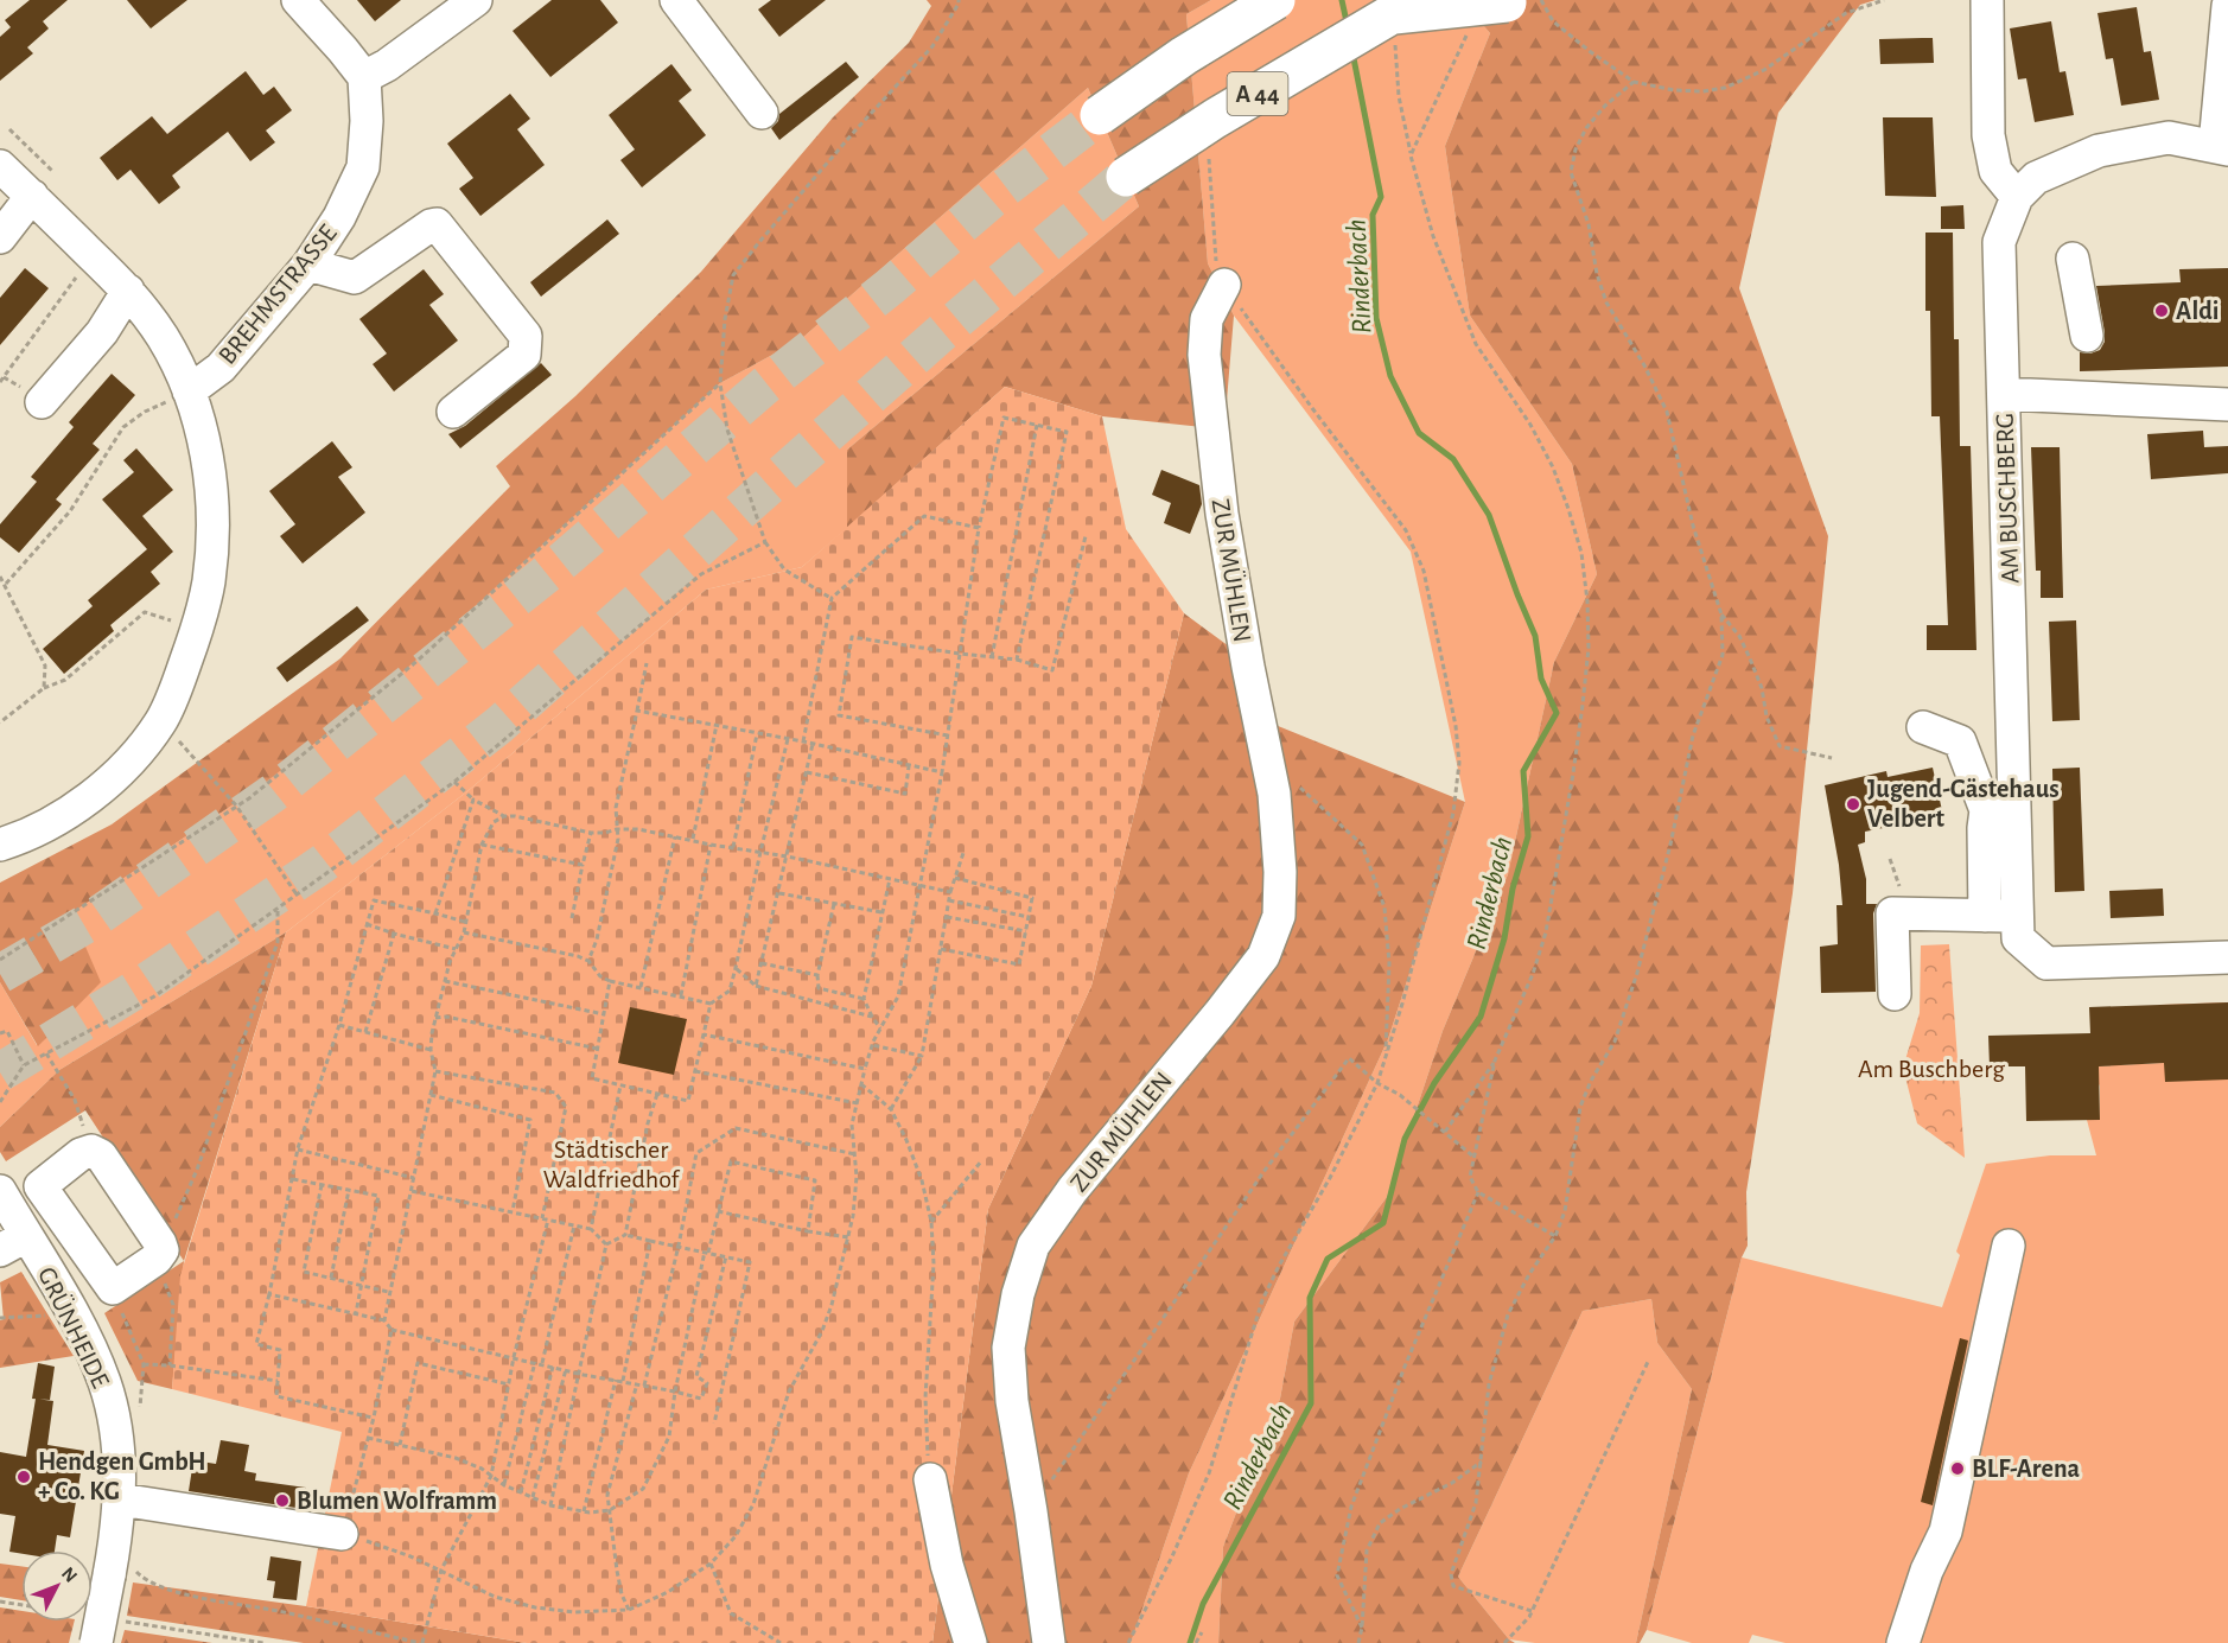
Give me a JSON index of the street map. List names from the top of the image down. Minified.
{"streets":{"highway":["A 44"],"street":["BREHMSTRASSE","AM BUSCHBERG","ZUR MÜHLEN","GRÜNHEIDE"]},"water":["Rinderbach"],"parks":["Am Buschberg","Städtischer Waldfriedhof"],"places":["Aldi","Jugend-Gästehaus Velbert","BLF-Arena","Hendgen GmbH + Co. KG","Blumen Wolframm"],"north":"top right"}
